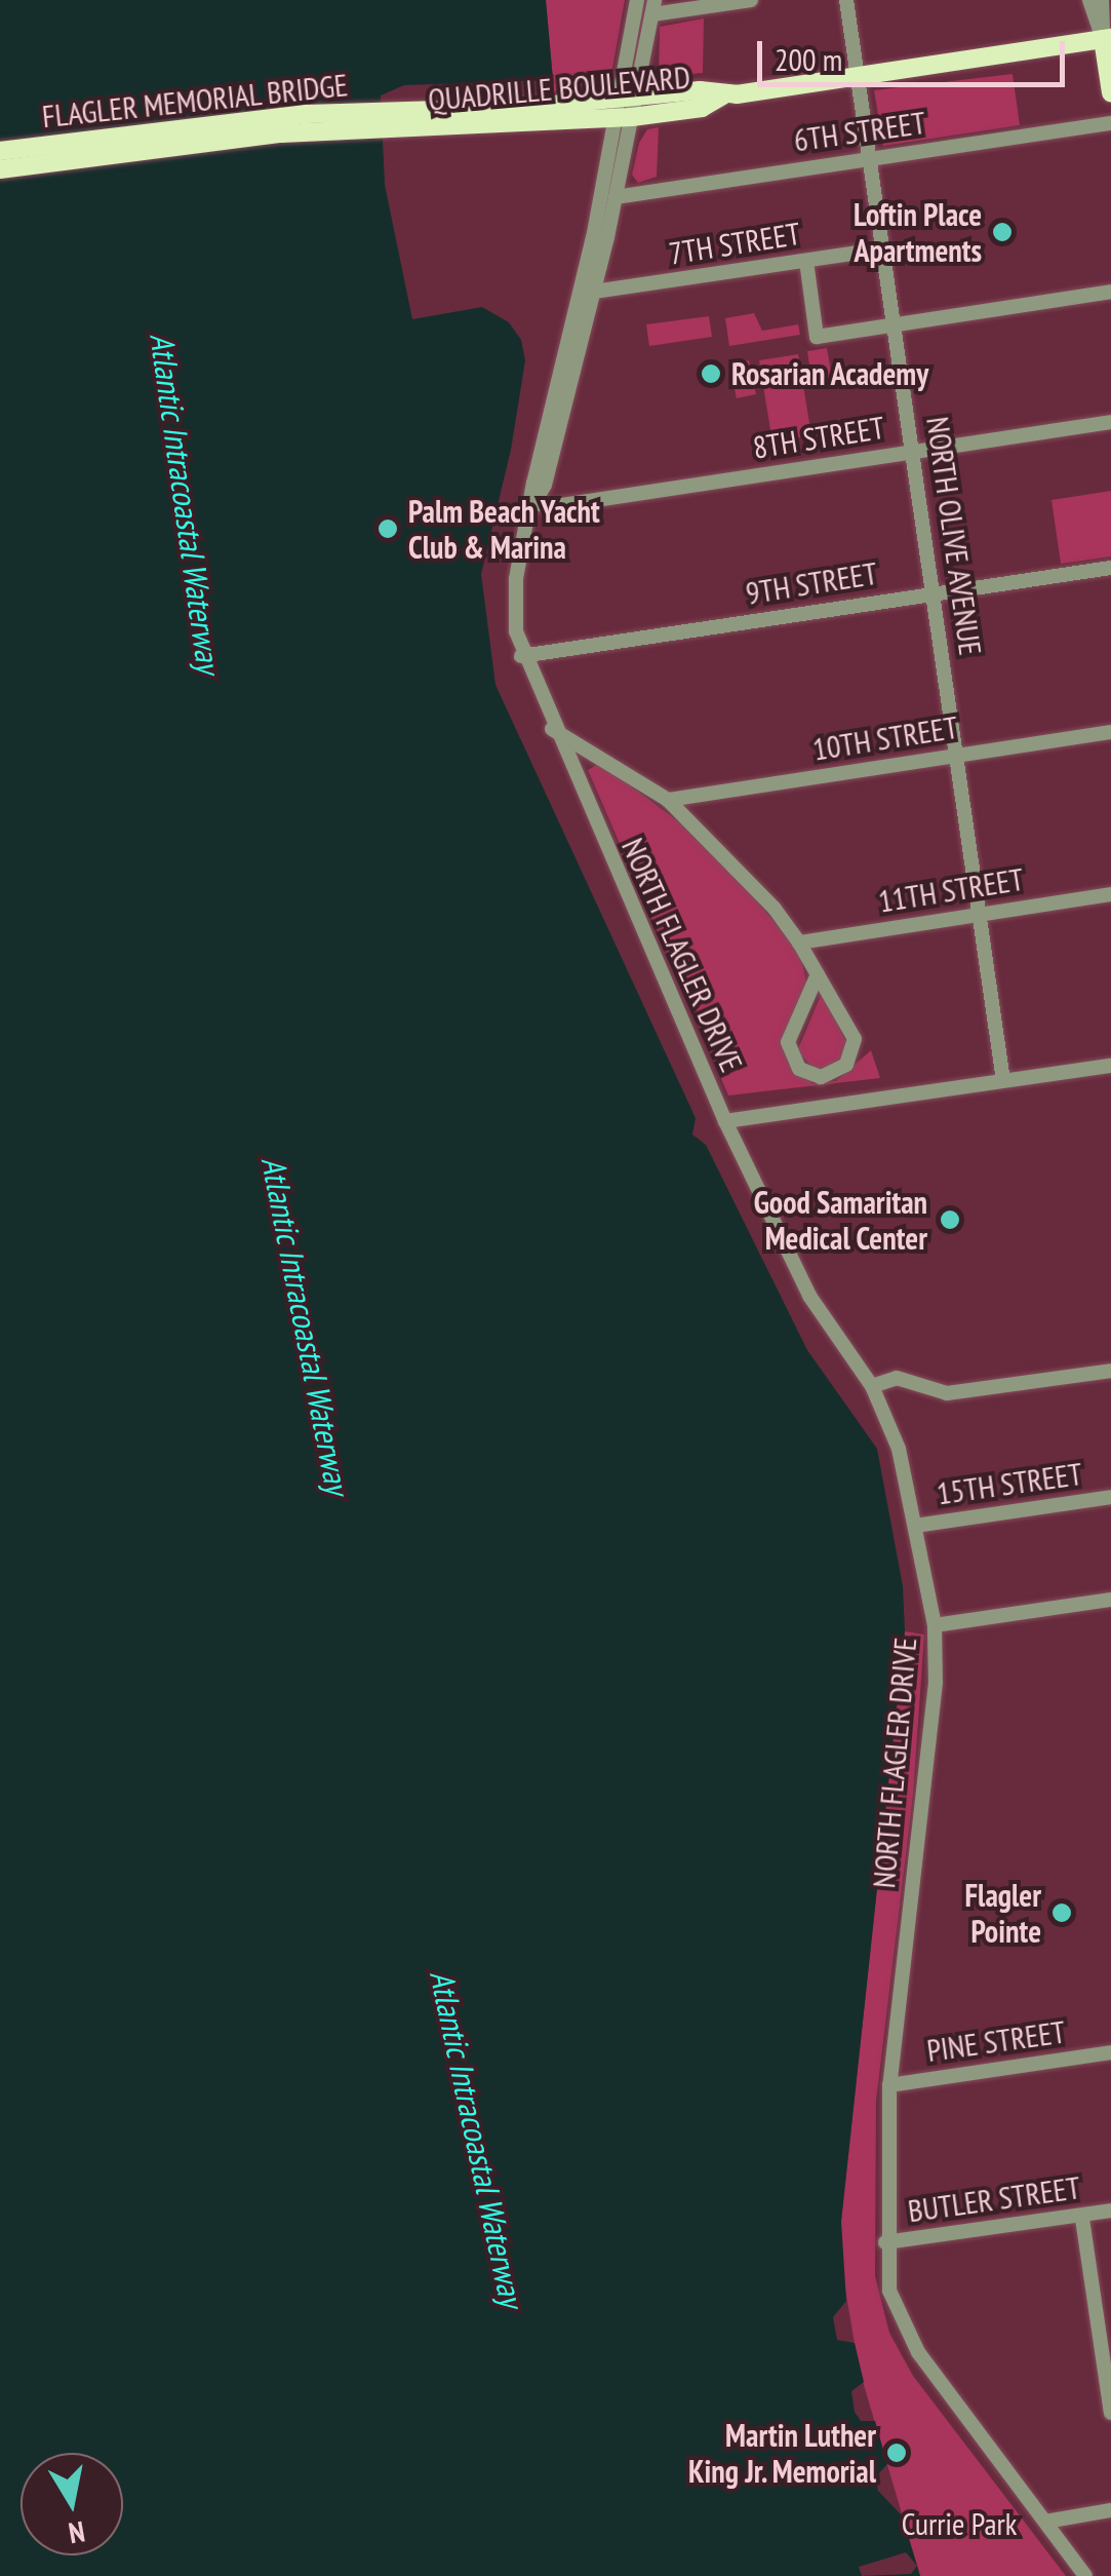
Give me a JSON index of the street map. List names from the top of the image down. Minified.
{"streets":{"main road":["QUADRILLE BOULEVARD","FLAGLER MEMORIAL BRIDGE"],"street":["6TH STREET","7TH STREET","8TH STREET","NORTH OLIVE AVENUE","9TH STREET","10TH STREET","11TH STREET","NORTH FLAGLER DRIVE","15TH STREET","PINE STREET","BUTLER STREET"]},"crossings":[["QUADRILLE BOULEVARD","FLAGLER MEMORIAL BRIDGE"],["QUADRILLE BOULEVARD","NORTH OLIVE AVENUE"],["QUADRILLE BOULEVARD","NORTH FLAGLER DRIVE"],["6TH STREET","NORTH OLIVE AVENUE"],["6TH STREET","NORTH FLAGLER DRIVE"],["7TH STREET","NORTH OLIVE AVENUE"],["7TH STREET","NORTH FLAGLER DRIVE"],["8TH STREET","NORTH OLIVE AVENUE"],["8TH STREET","NORTH FLAGLER DRIVE"],["NORTH OLIVE AVENUE","9TH STREET"],["NORTH OLIVE AVENUE","10TH STREET"],["NORTH OLIVE AVENUE","11TH STREET"],["9TH STREET","NORTH FLAGLER DRIVE"],["10TH STREET","NORTH FLAGLER DRIVE"],["11TH STREET","NORTH FLAGLER DRIVE"],["NORTH FLAGLER DRIVE","15TH STREET"],["NORTH FLAGLER DRIVE","PINE STREET"],["NORTH FLAGLER DRIVE","BUTLER STREET"]],"water":["Atlantic Intracoastal Waterway"],"parks":["Currie Park"],"places":["Loftin Place Apartments","Rosarian Academy","Palm Beach Yacht Club & Marina","Good Samaritan Medical Center","Flagler Pointe","Martin Luther King Jr. Memorial"],"scale_bar":"200 m","north":"bottom"}
